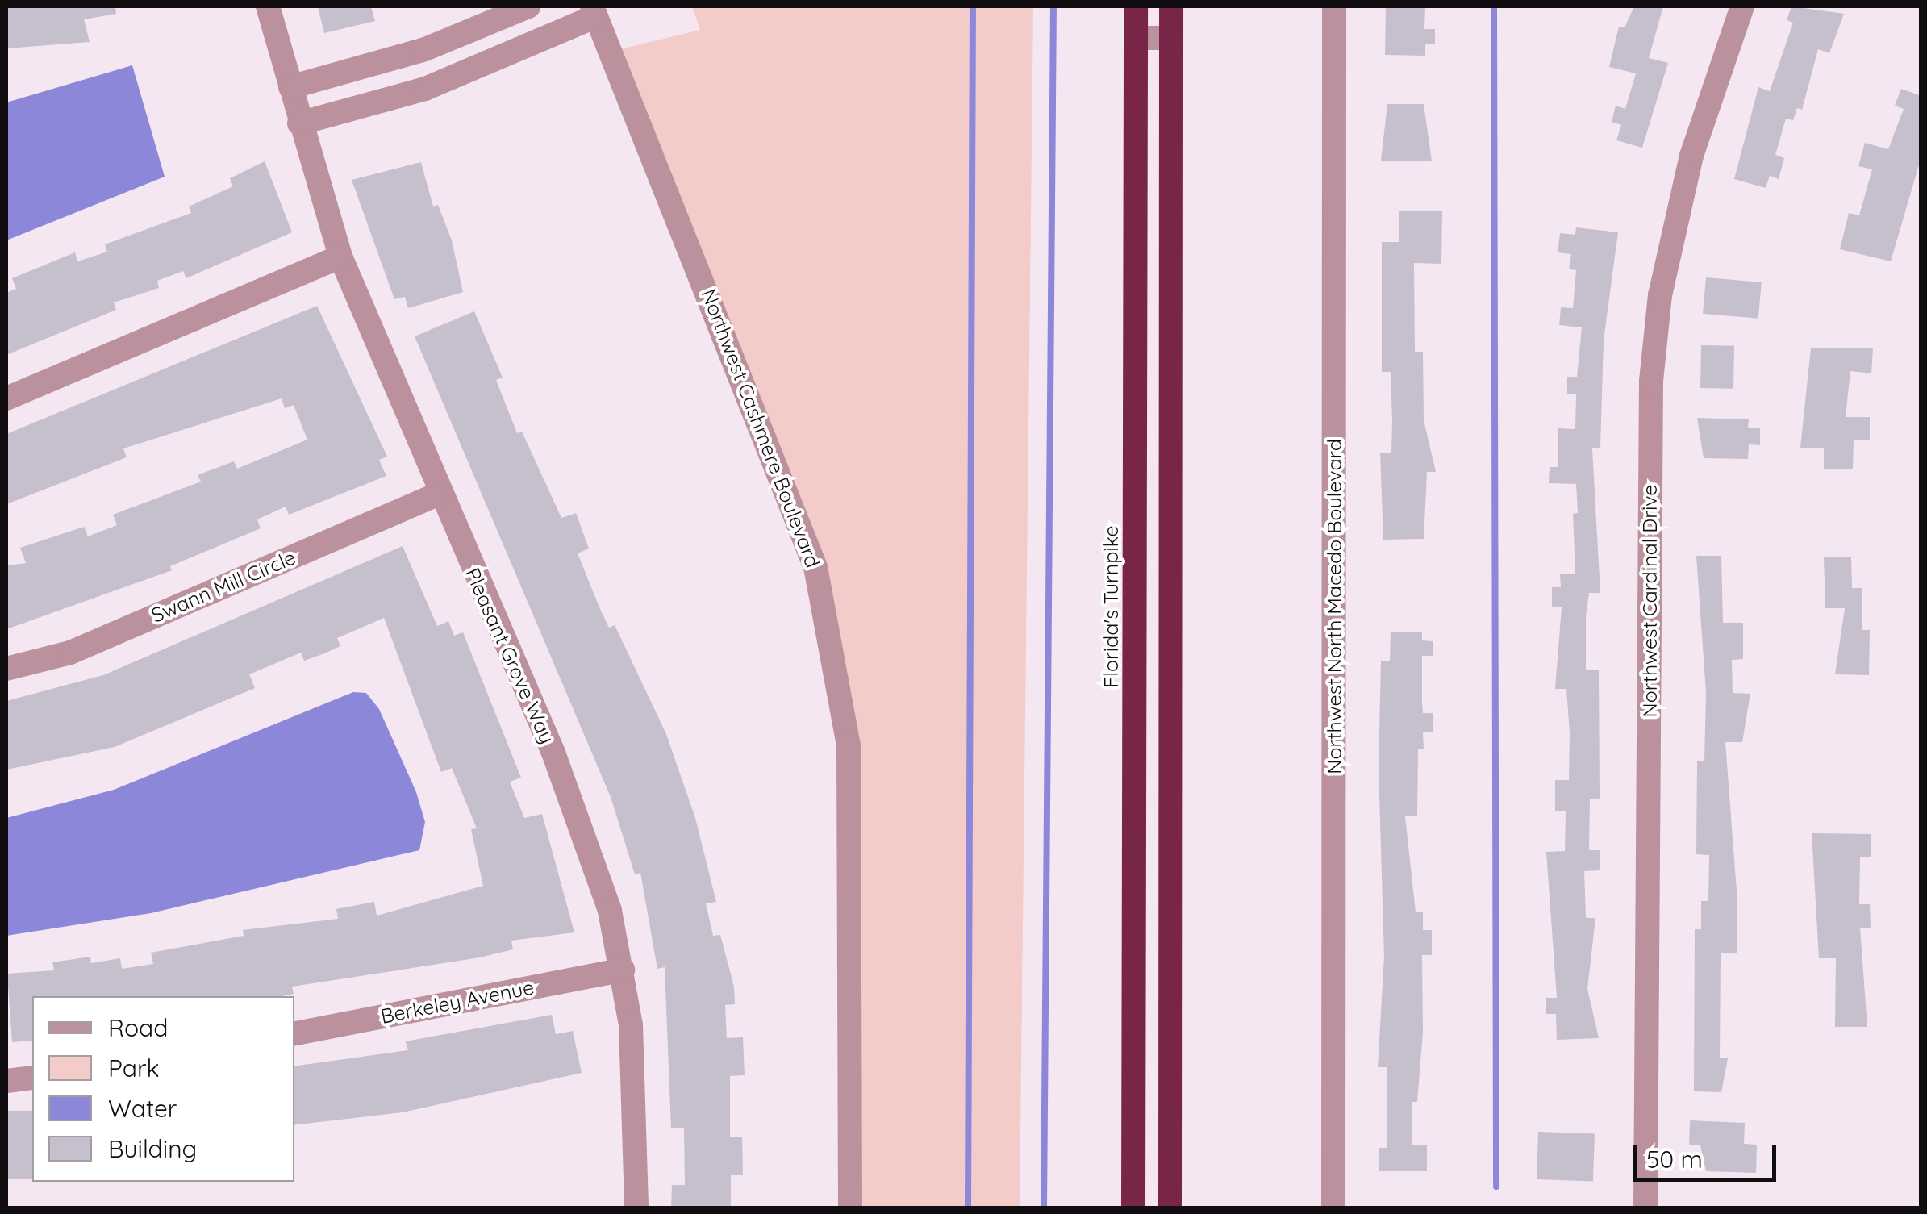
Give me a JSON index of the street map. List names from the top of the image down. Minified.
{"streets":{"highway":["Florida's Turnpike"],"street":["Northwest Cashmere Boulevard","Swann Mill Circle","Northwest Cardinal Drive","Northwest North Macedo Boulevard","Pleasant Grove Way","Berkeley Avenue"]},"crossings":[["Swann Mill Circle","Pleasant Grove Way"],["Pleasant Grove Way","Berkeley Avenue"]],"legend":["Road","Park","Water","Building"],"scale_bar":"50 m"}
